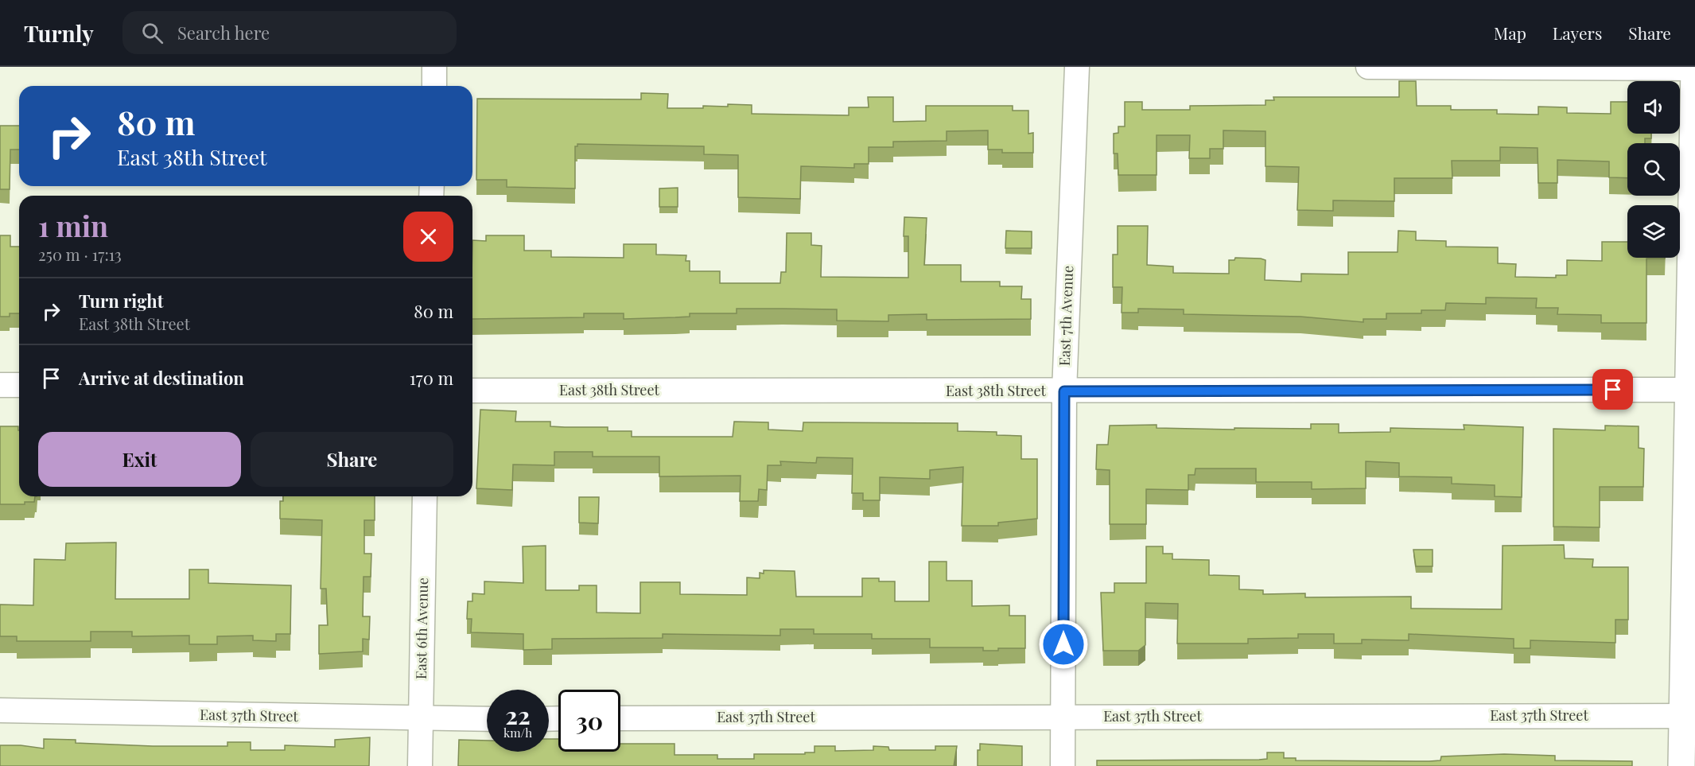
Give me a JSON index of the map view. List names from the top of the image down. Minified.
{"streets":{"street":["East 7th Avenue","East 38th Street","East 6th Avenue","East 37th Street"]},"crossings":[["East 7th Avenue","East 38th Street"],["East 7th Avenue","East 37th Street"],["East 6th Avenue","East 37th Street"]],"page":{"header":"Turnly","search":"Search here","nav":["Map","Layers","Share"],"turn":["80 m","East 38th Street"],"heading":["1 min","250 m · 17:13"],"list":[{"name":"Turn right","note":"East 38th Street","value":"80 m"},{"name":"Arrive at destination","value":"170 m"}],"buttons":["Exit","Share"],"speed":"22 km/h","limit":"30"}}
